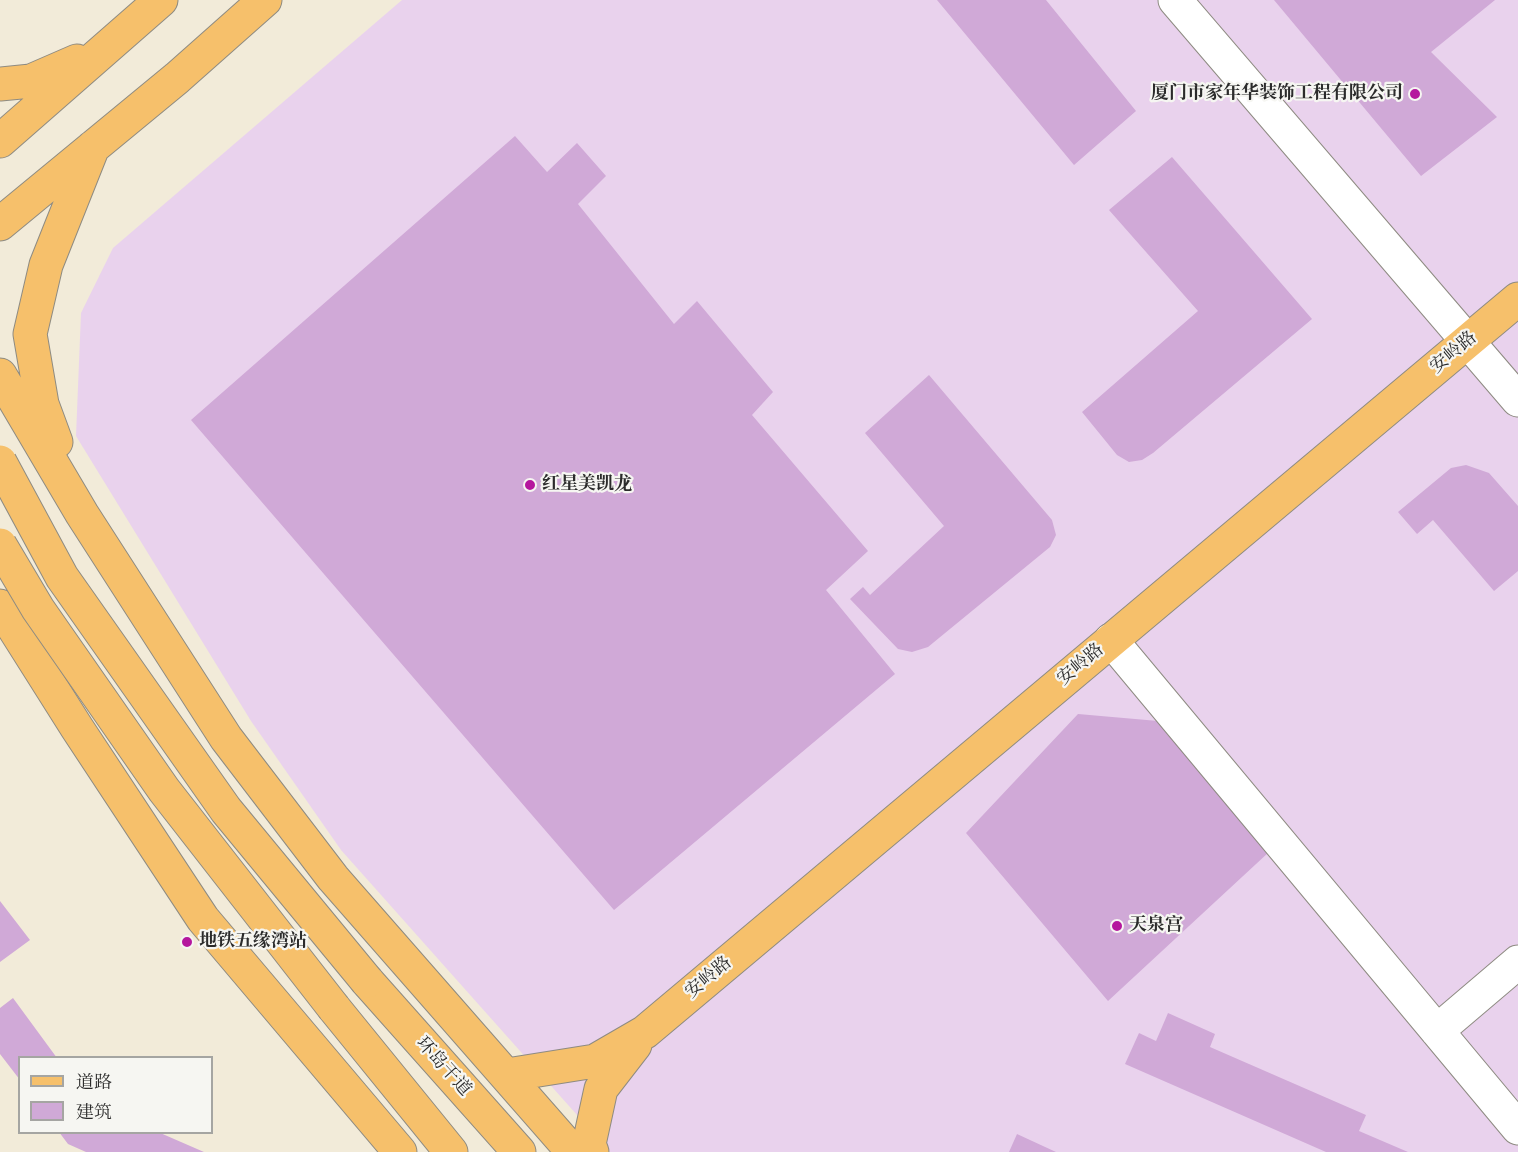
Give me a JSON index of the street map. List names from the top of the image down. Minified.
{"streets":{"main road":["安岭路","环岛干道"]},"places":["厦门市家年华装饰工程有限公司","红星美凯龙","天泉宫","地铁五缘湾站"],"legend":["道路","建筑"]}
